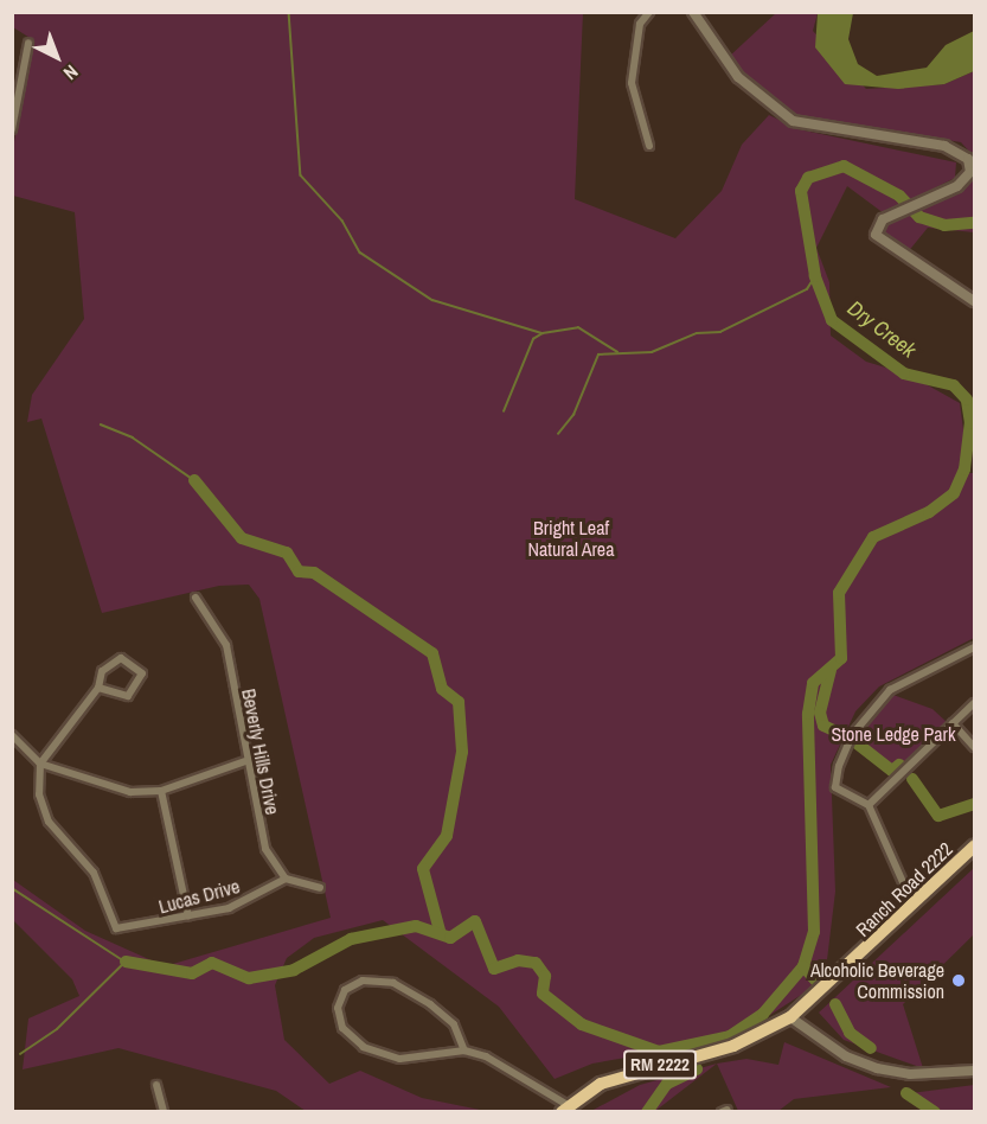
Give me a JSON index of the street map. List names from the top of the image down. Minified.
{"streets":{"main road":["Ranch Road 2222","RM 2222"],"street":["Beverly Hills Drive","Lucas Drive"]},"crossings":[["Beverly Hills Drive","Lucas Drive"]],"water":["Dry Creek"],"parks":["Bright Leaf Natural Area","Stone Ledge Park"],"places":["Alcoholic Beverage Commission"],"north":"bottom right"}
